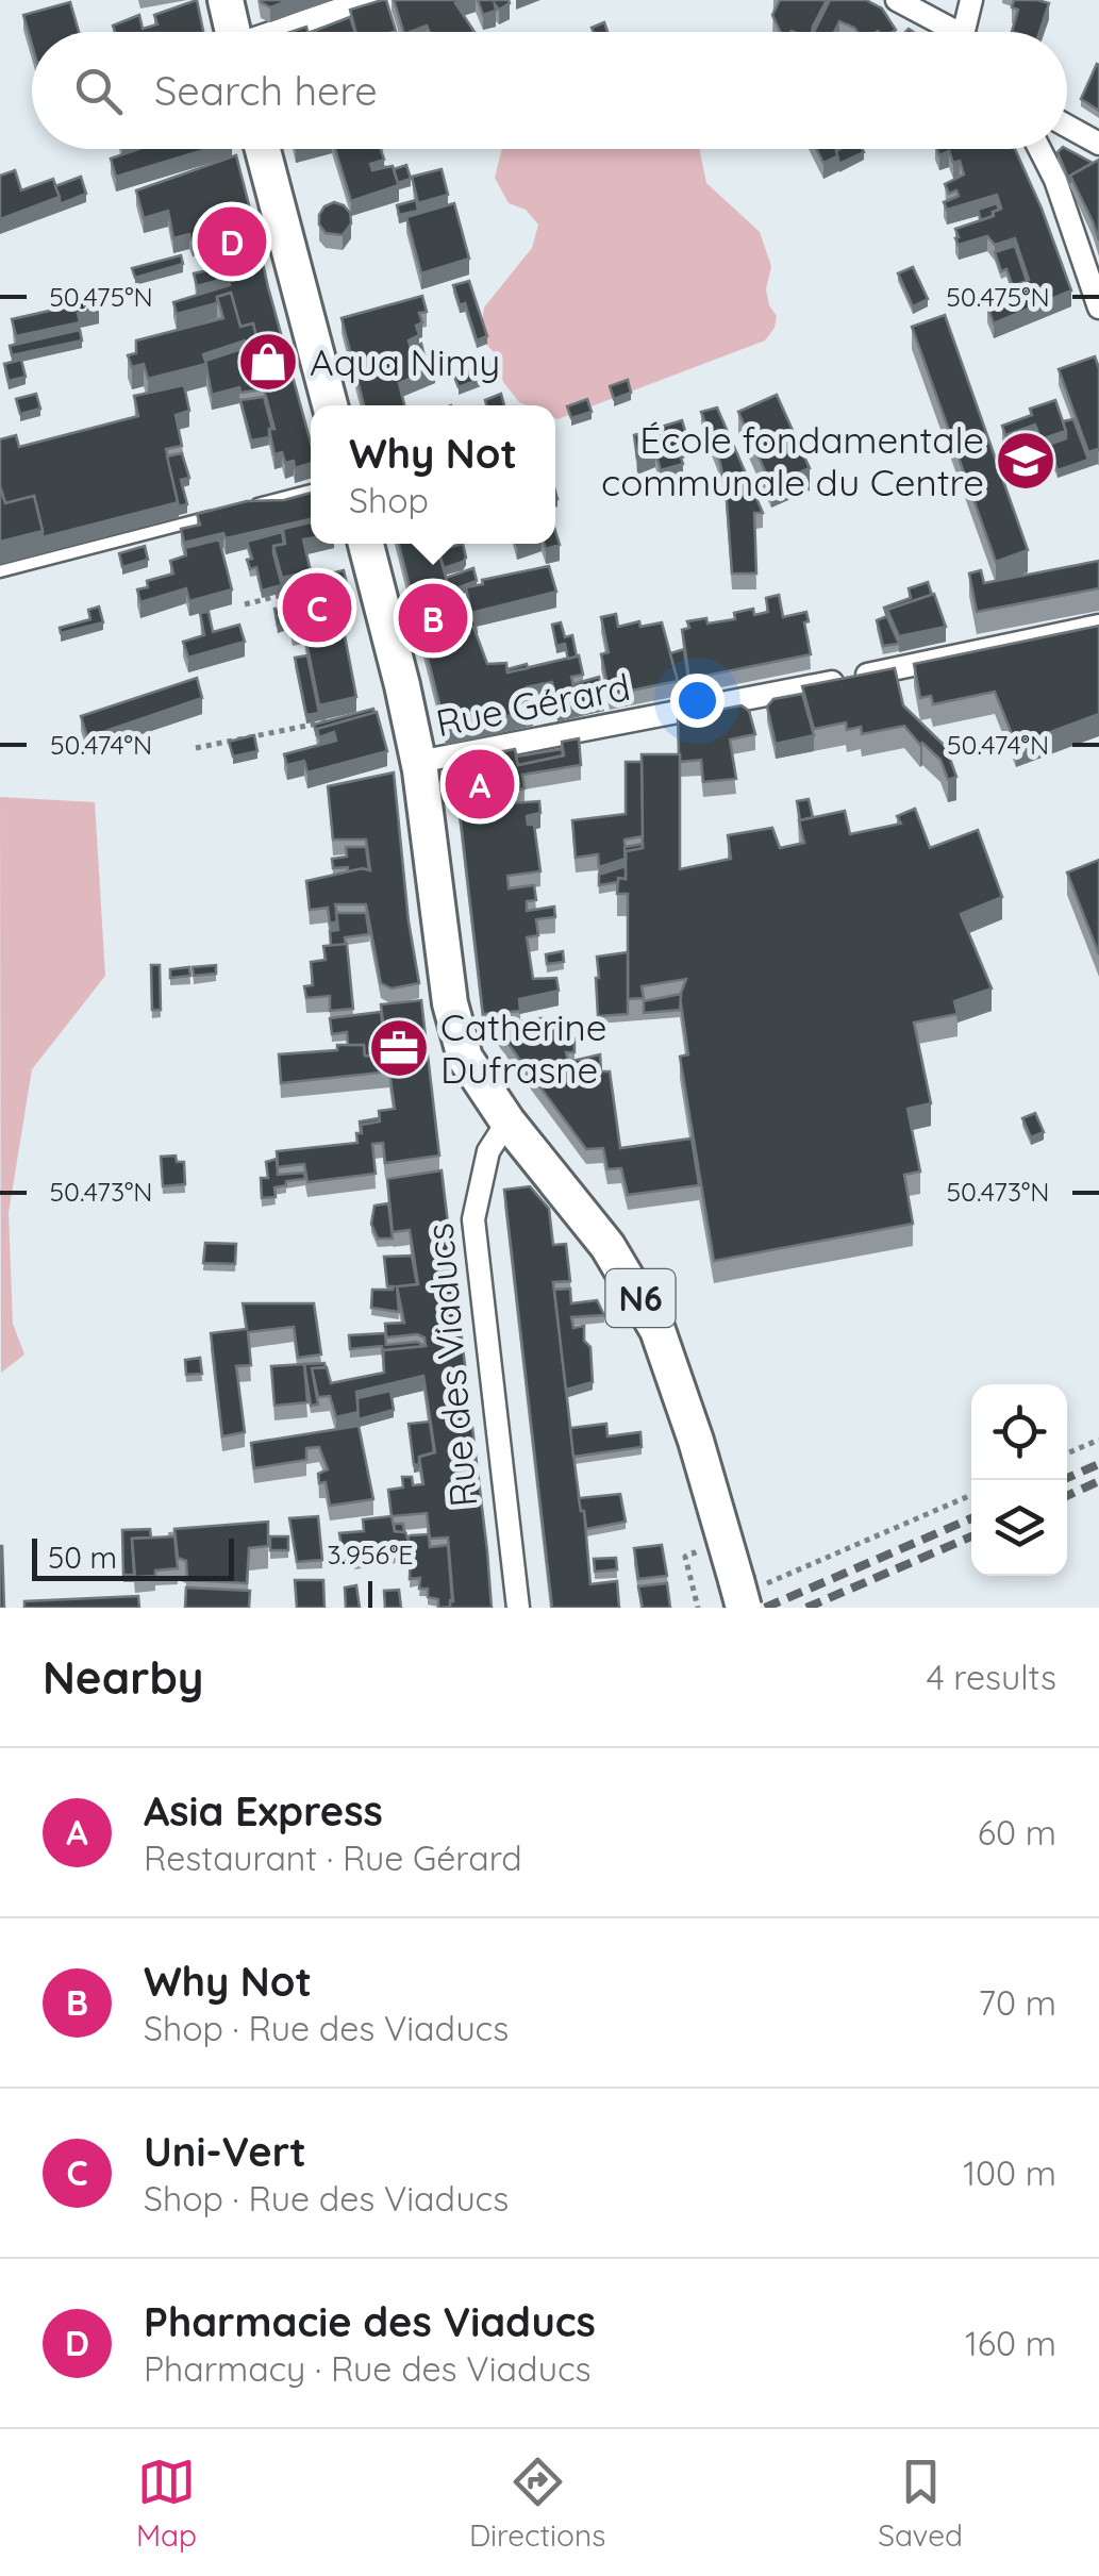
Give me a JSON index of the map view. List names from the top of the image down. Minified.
{"streets":{"main road":["N6"],"street":["Rue Gérard","Rue des Viaducs"]},"crossings":[["Rue Gérard","N6"],["N6","Rue des Viaducs"]],"places":{"shop":["Aqua Nimy"],"school or university":["École fondamentale communale du Centre"],"office":["Catherine Dufrasne"]},"scale_bar":"50 m","page":{"search":"Search here","pins":["D","C","B","A"],"popup":["Why Not","Shop"],"scale":"50 m","heading":["Nearby","4 results"],"list":[{"mark":"A","name":"Asia Express","note":"Restaurant · Rue Gérard","value":"60 m"},{"mark":"B","name":"Why Not","note":"Shop · Rue des Viaducs","value":"70 m"},{"mark":"C","name":"Uni-Vert","note":"Shop · Rue des Viaducs","value":"100 m"},{"mark":"D","name":"Pharmacie des Viaducs","note":"Pharmacy · Rue des Viaducs","value":"160 m"}],"nav":["Map","Directions","Saved"]},"coordinates":["50.475°N","50.474°N","50.473°N","3.956°E"]}
